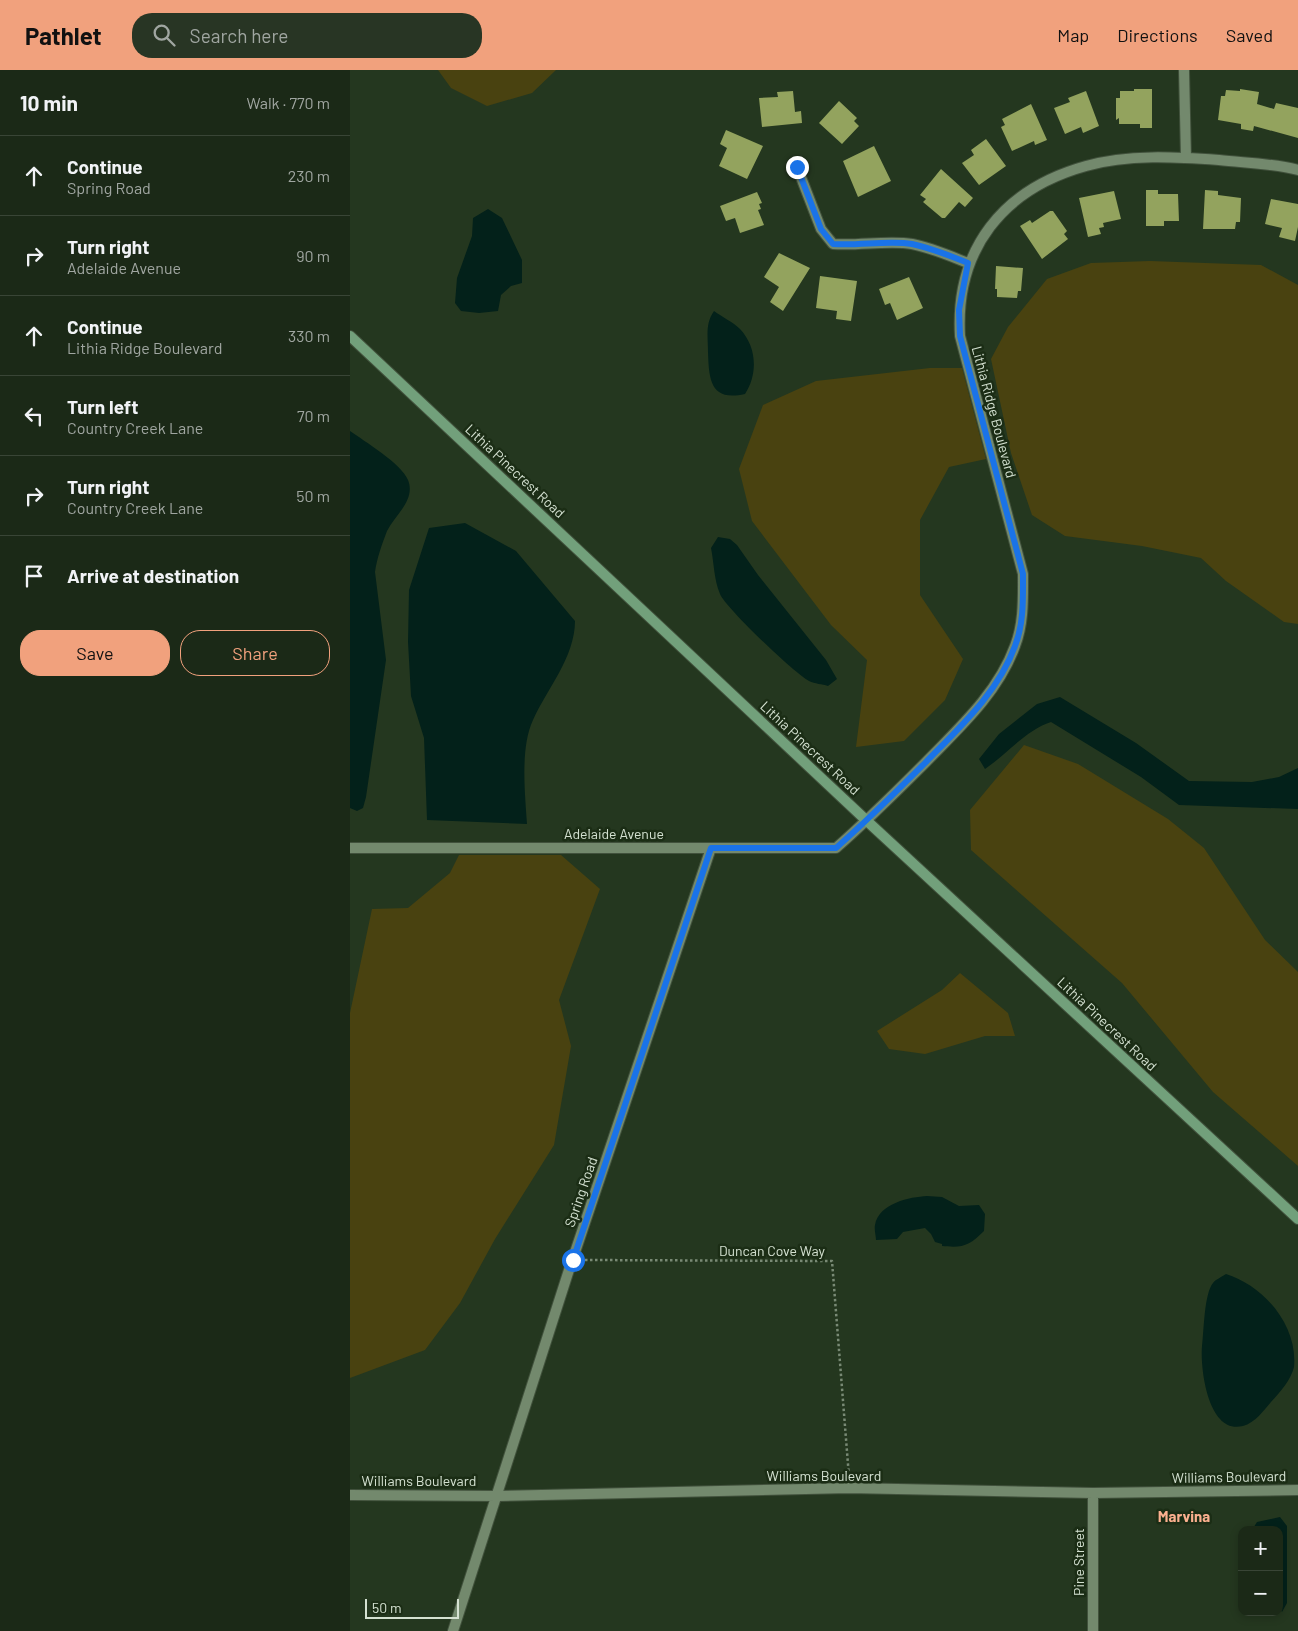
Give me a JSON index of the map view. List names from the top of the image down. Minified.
{"streets":{"main road":["Lithia Pinecrest Road"],"street":["Lithia Ridge Boulevard","Adelaide Avenue","Spring Road","Williams Boulevard","Pine Street"],"path":["Duncan Cove Way"]},"crossings":[["Lithia Ridge Boulevard","Lithia Pinecrest Road"],["Lithia Ridge Boulevard","Adelaide Avenue"],["Lithia Pinecrest Road","Adelaide Avenue"],["Adelaide Avenue","Spring Road"],["Spring Road","Duncan Cove Way"],["Spring Road","Williams Boulevard"],["Duncan Cove Way","Williams Boulevard"],["Williams Boulevard","Pine Street"]],"districts":["Marvina"],"scale_bar":"50 m","page":{"header":"Pathlet","search":"Search here","nav":["Map","Directions","Saved"],"heading":["10 min","Walk · 770 m"],"list":[["Continue","Spring Road","230 m"],["Turn right","Adelaide Avenue","90 m"],["Continue","Lithia Ridge Boulevard","330 m"],["Turn left","Country Creek Lane","70 m"],["Turn right","Country Creek Lane","50 m"],"Arrive at destination"],"buttons":["Save","Share"],"map_buttons":["+","−"],"scale":"50 m"}}
